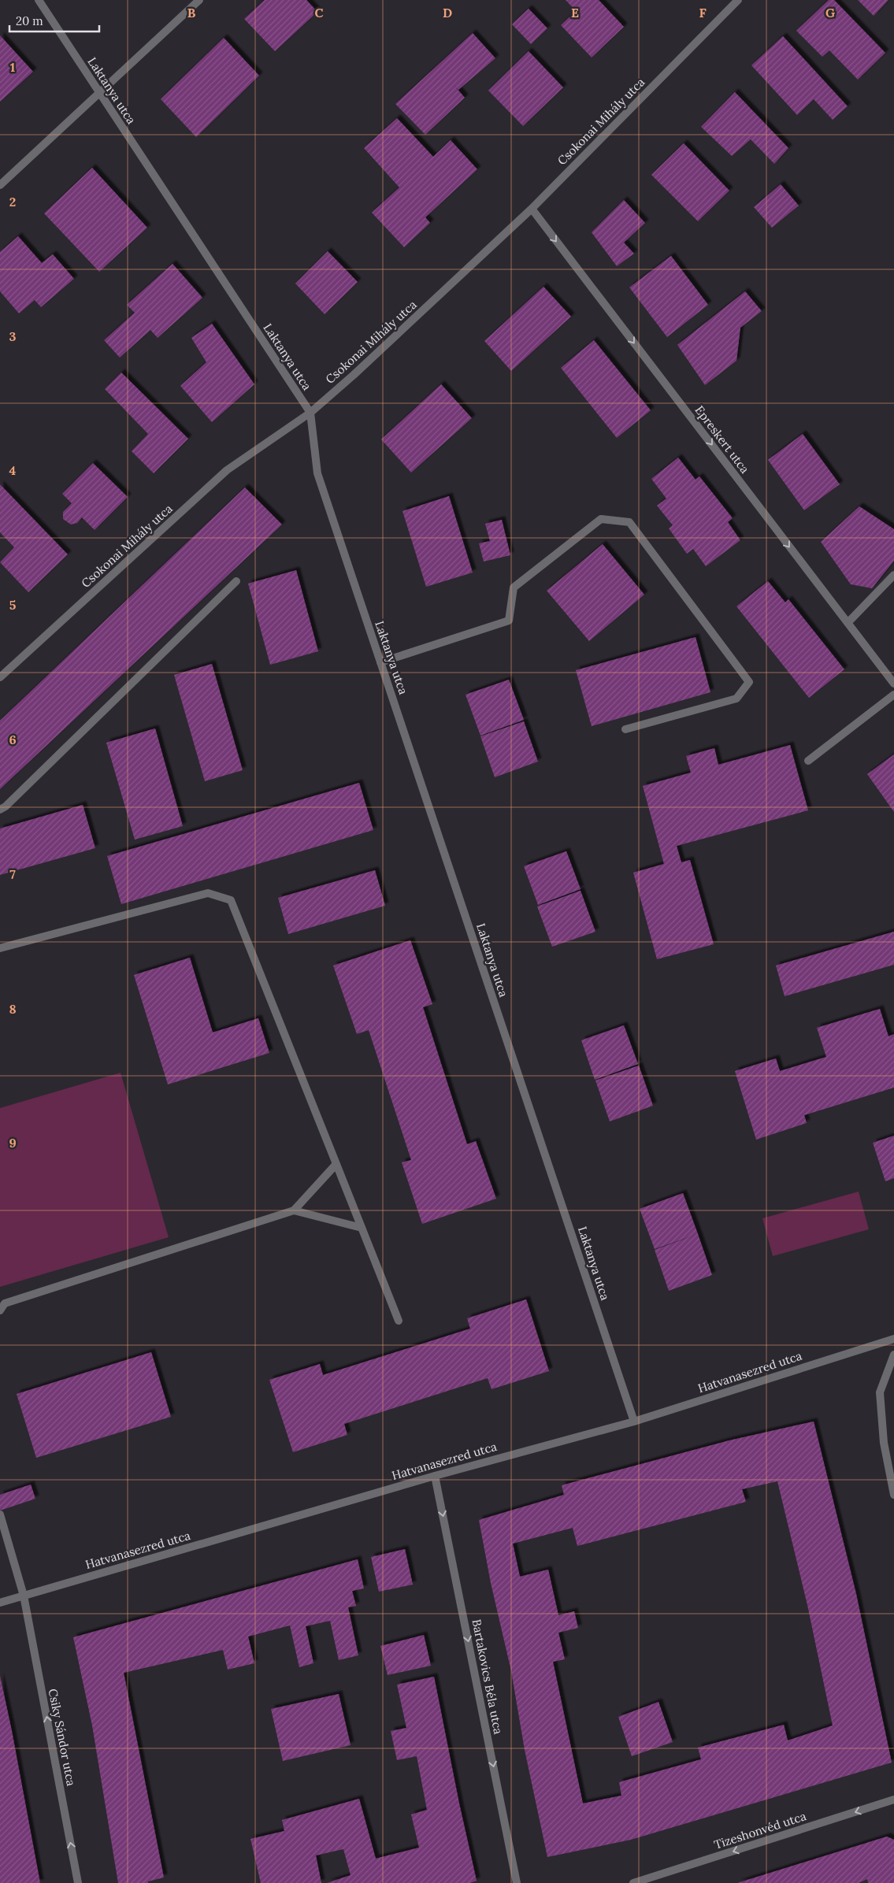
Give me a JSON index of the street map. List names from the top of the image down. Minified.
{"streets":{"street":["Laktanya utca","Csokonai Mihály utca","Epreskert utca","Hatvanasezred utca","Bartakovics Béla utca","Csiky Sándor utca","Tizeshonvéd utca"]},"crossings":[["Laktanya utca","Csokonai Mihály utca"],["Laktanya utca","Hatvanasezred utca"],["Csokonai Mihály utca","Epreskert utca"],["Hatvanasezred utca","Bartakovics Béla utca"],["Hatvanasezred utca","Csiky Sándor utca"]],"one_way":["Epreskert utca","Bartakovics Béla utca","Csiky Sándor utca","Tizeshonvéd utca"],"scale_bar":"20 m","grid":{"columns":["B","C","D","E","F","G"],"rows":["1","2","3","4","5","6","7","8","9"]}}
